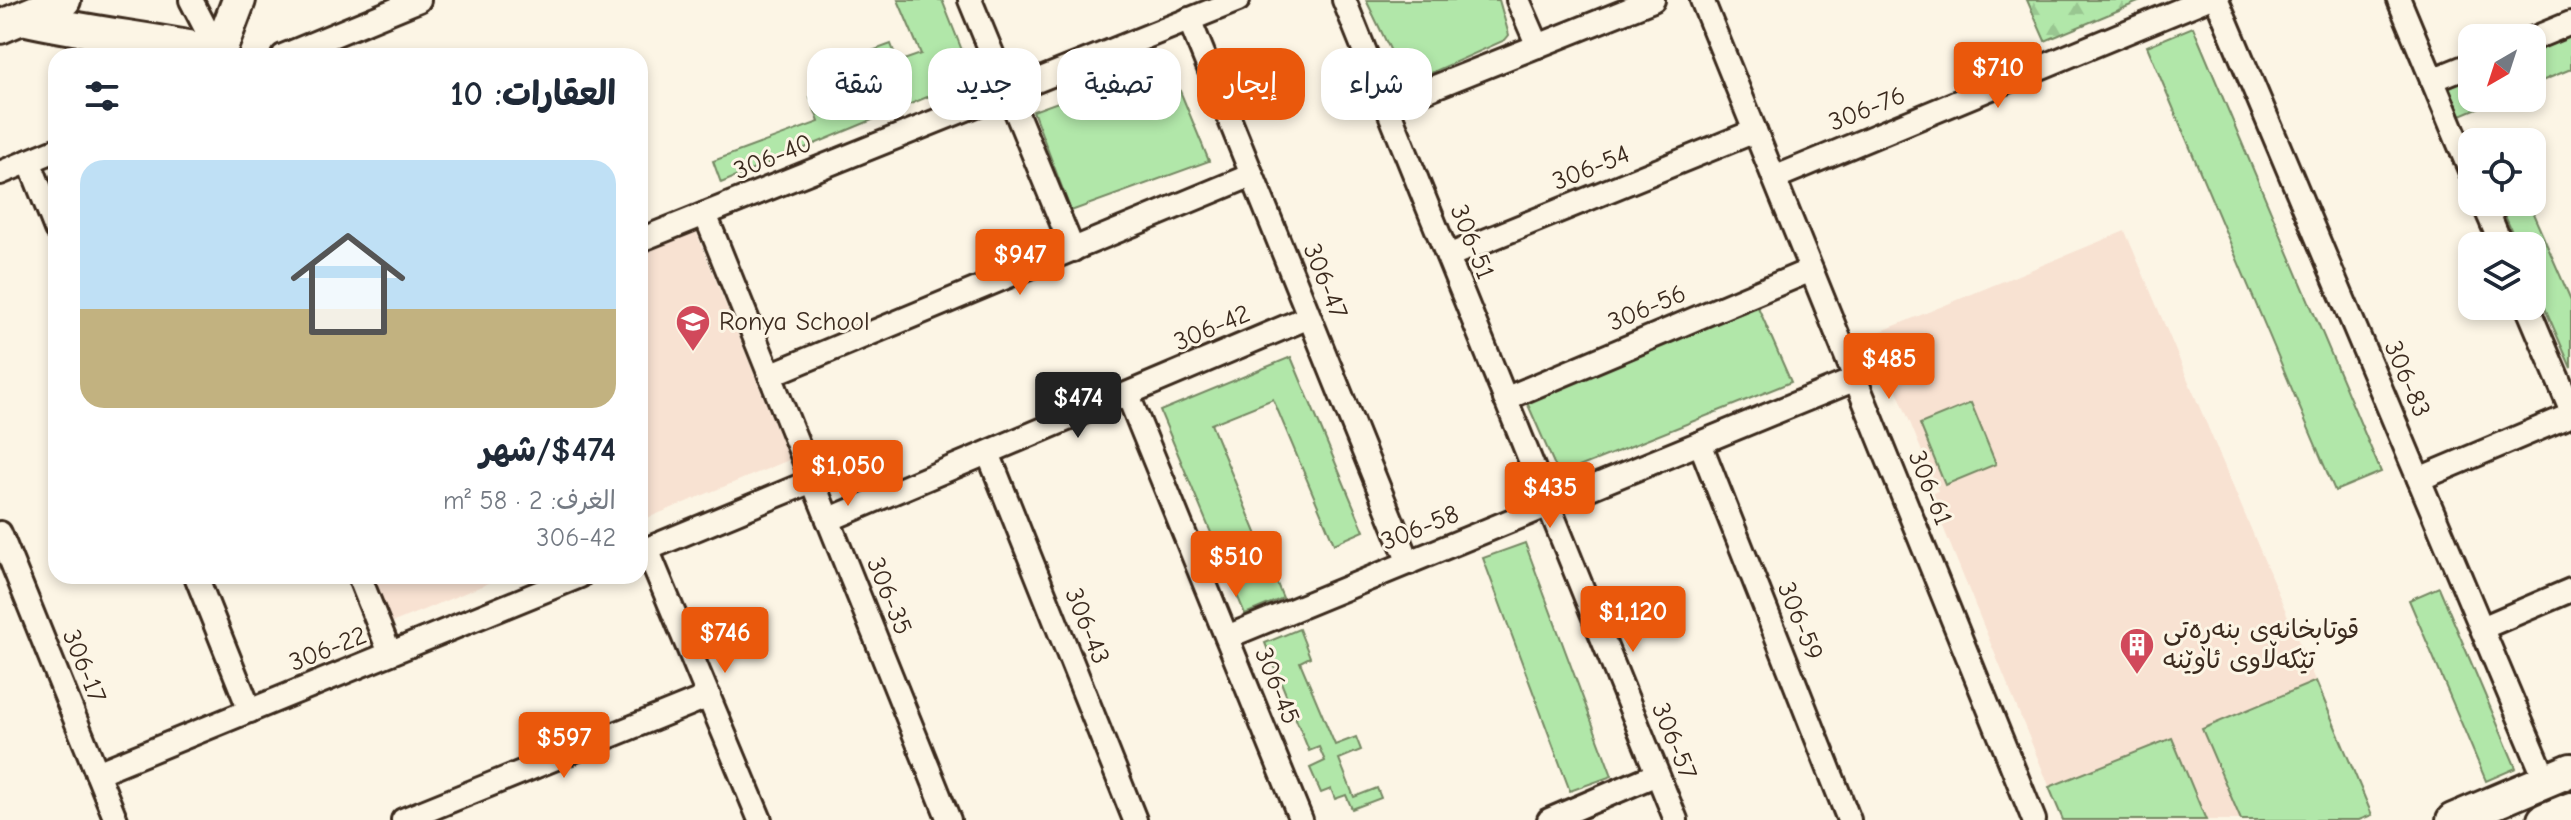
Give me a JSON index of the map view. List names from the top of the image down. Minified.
{"streets":{"street":["306-76","306-40","306-54","306-51","306-47","306-56","306-42","306-83","306-61","306-58","306-35","306-59","306-43","306-22","306-17","306-45","306-57"]},"crossings":[["306-76","306-61"],["306-40","306-47"],["306-40","306-35"],["306-54","306-51"],["306-54","306-61"],["306-51","306-56"],["306-51","306-58"],["306-51","306-57"],["306-47","306-42"],["306-47","306-58"],["306-56","306-61"],["306-42","306-35"],["306-42","306-43"],["306-42","306-45"],["306-61","306-58"],["306-58","306-59"],["306-58","306-45"],["306-58","306-57"],["306-22","306-17"]],"places":{"school or university":["Ronya School"],"building":["قوتابخانەی بنەڕەتی تێکەڵاوی ئاوێنە"]},"north":"bottom left","page":{"price":["$710","$947","$485","$474","$1,050","$435","$510","$1,120","$746","$597"],"chip":["شراء","إيجار","تصفية","جديد","شقة"],"heading":"العقارات: 10","list":[{"name":"$474/شهر","note":"الغرف: 2 · 58 m² · 306-42"}]}}
